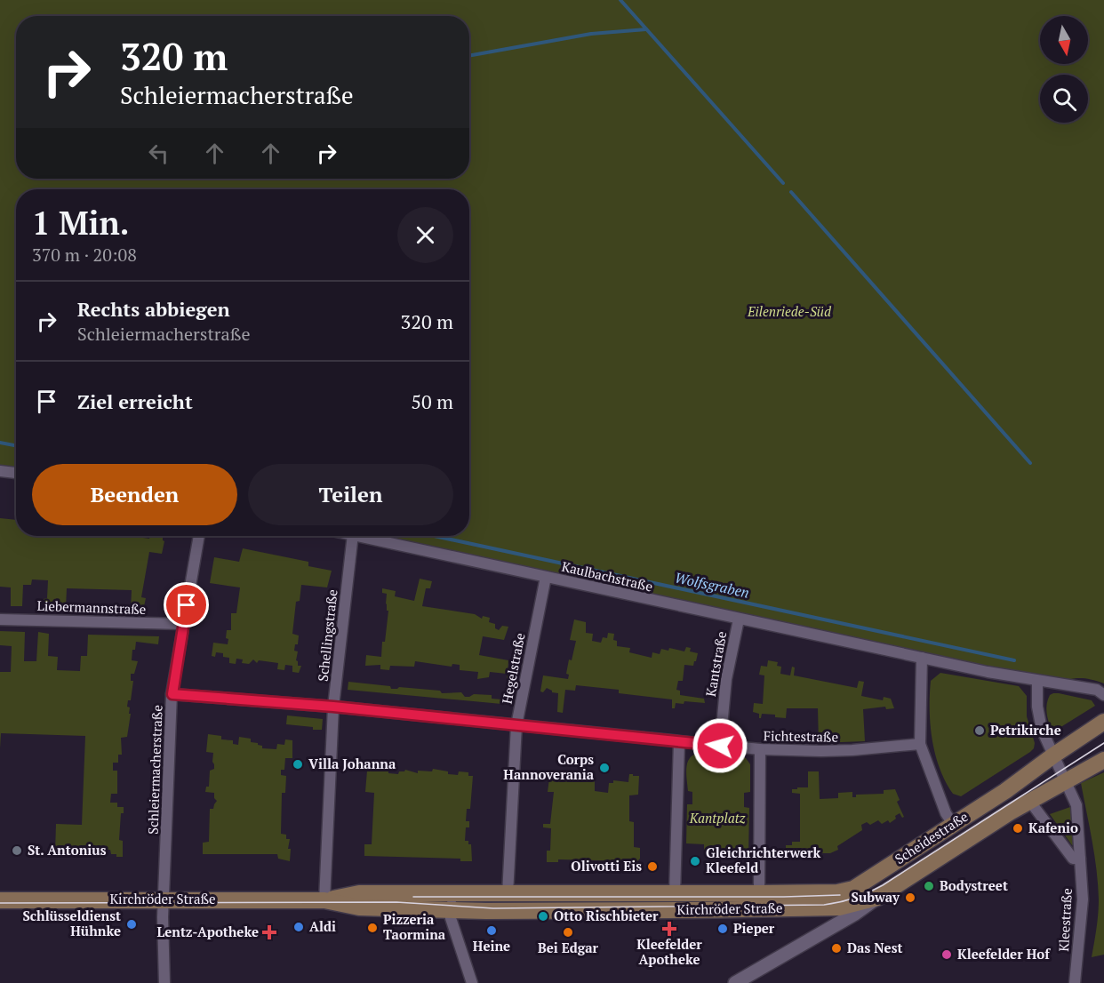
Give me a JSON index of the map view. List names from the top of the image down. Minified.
{"streets":{"main road":["Scheidestraße","Kirchröder Straße"],"street":["Kaulbachstraße","Liebermannstraße","Schellingstraße","Kantstraße","Hegelstraße","Fichtestraße","Schleiermacherstraße","Kleestraße"]},"crossings":[["Kaulbachstraße","Kantstraße"],["Kaulbachstraße","Hegelstraße"],["Liebermannstraße","Schleiermacherstraße"],["Schellingstraße","Fichtestraße"],["Schellingstraße","Kirchröder Straße"],["Kantstraße","Fichtestraße"],["Hegelstraße","Fichtestraße"],["Hegelstraße","Kirchröder Straße"],["Fichtestraße","Schleiermacherstraße"],["Schleiermacherstraße","Kirchröder Straße"],["Scheidestraße","Kirchröder Straße"],["Scheidestraße","Kleestraße"]],"water":["Wolfsgraben"],"parks":["Eilenriede-Süd","Kantplatz"],"places":{"other":["Petrikirche","Villa Johanna","Corps Hannoverania","Kafenio","St. Antonius","Gleichrichterwerk Kleefeld","Olivotti Eis","Bodystreet","Subway","Otto Rischbieter","Schlüsseldienst Hühnke","Aldi","Pizzeria Taormina","Pieper","Heine","Bei Edgar","Das Nest","Kleefelder Hof"],"health":["Kleefelder Apotheke","Lentz-Apotheke"]},"north":"bottom","page":{"turn":["320 m","Schleiermacherstraße"],"heading":["1 Min.","370 m · 20:08"],"list":[{"name":"Rechts abbiegen","note":"Schleiermacherstraße","value":"320 m"},{"name":"Ziel erreicht","value":"50 m"}],"buttons":["Beenden","Teilen"]}}
